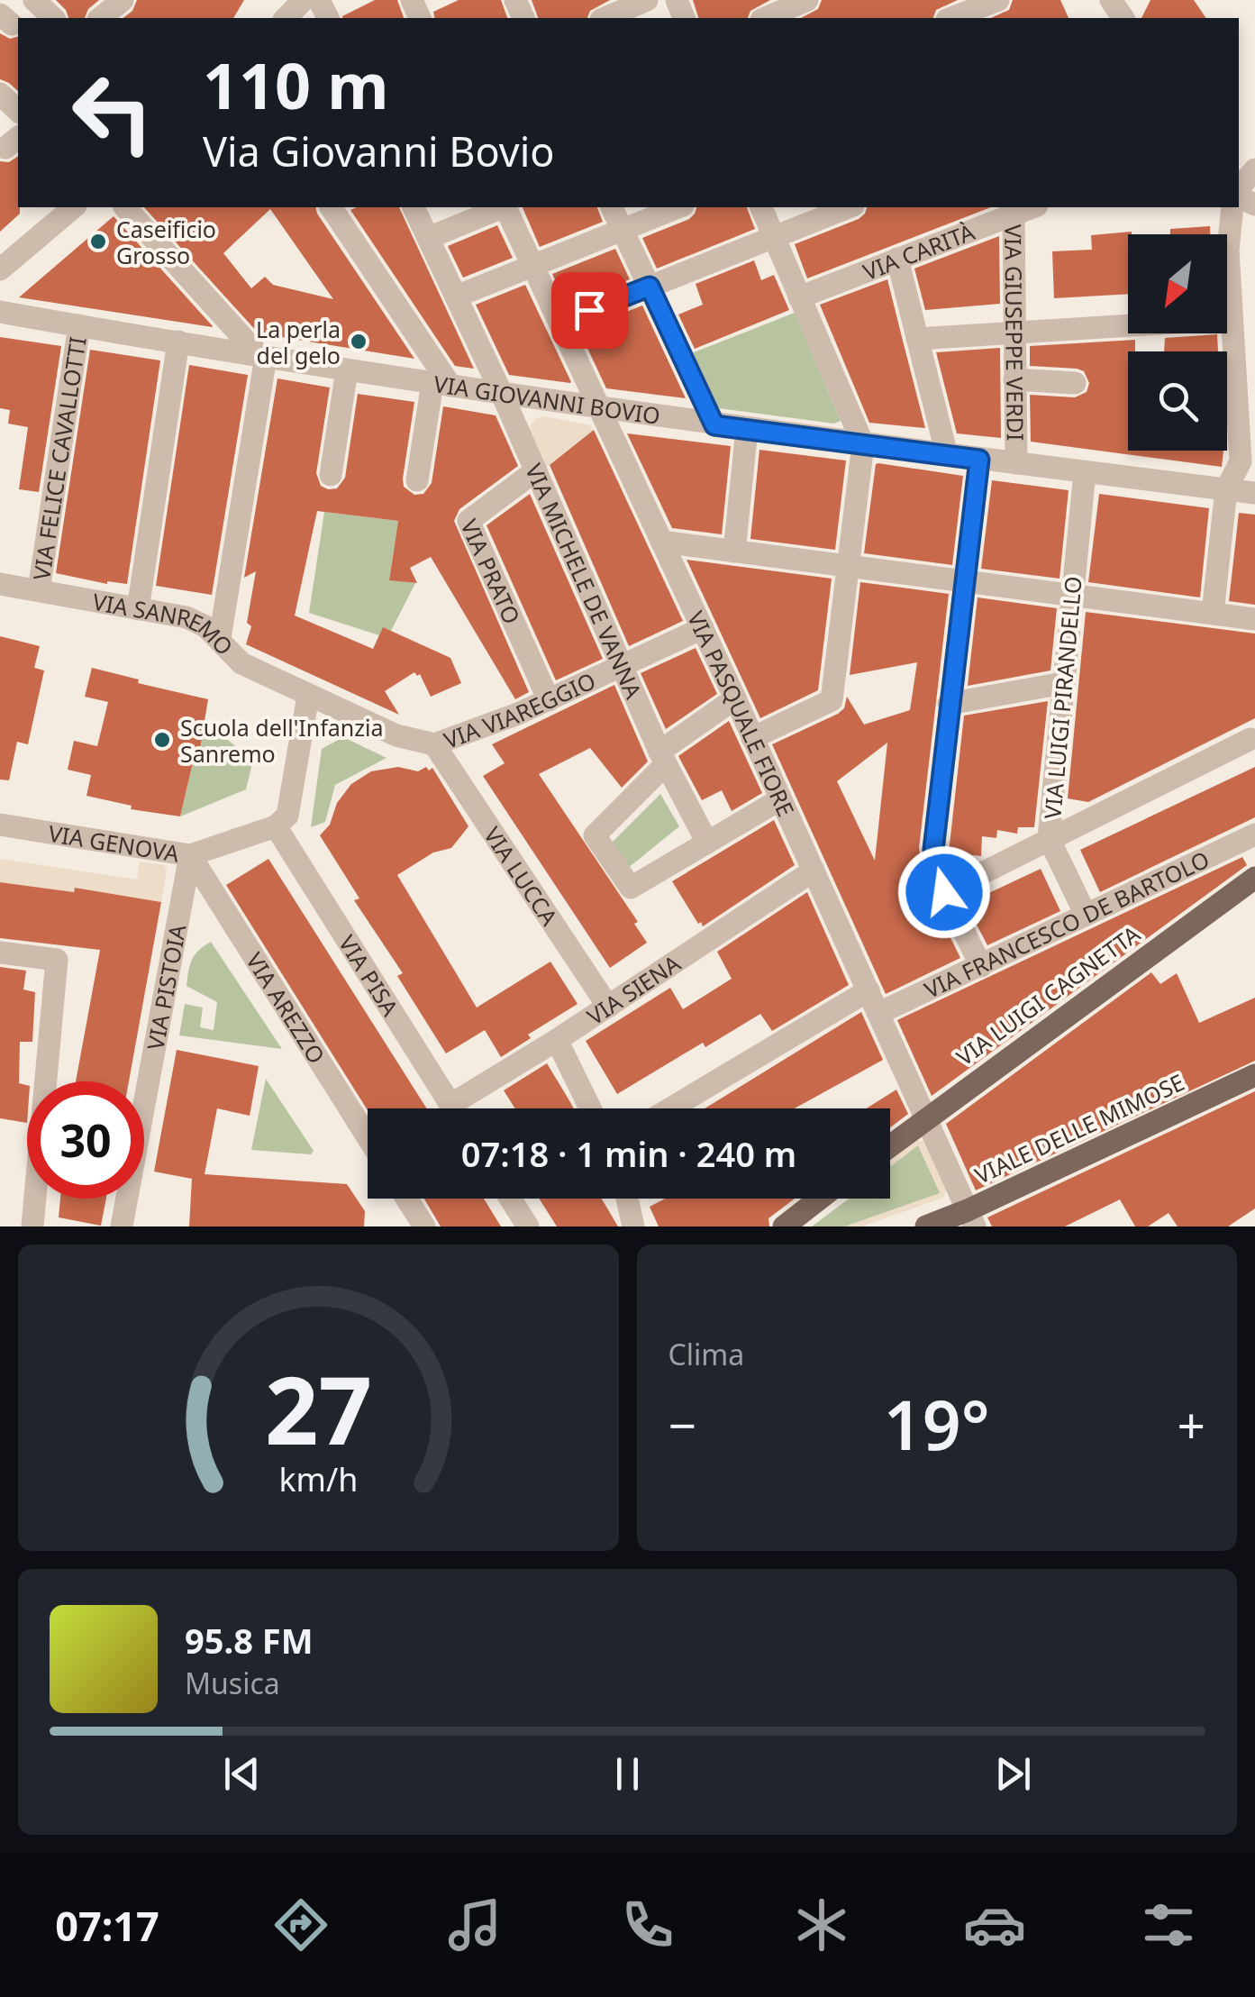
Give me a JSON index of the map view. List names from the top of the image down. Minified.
{"streets":{"main road":["VIA LUIGI CAGNETTA","VIALE DELLE MIMOSE"],"street":["VIA CARITÀ","VIA GIUSEPPE VERDI","VIA GIOVANNI BOVIO","VIA FELICE CAVALLOTTI","VIA PRATO","VIA MICHELE DE VANNA","VIA SANREMO","VIA LUIGI PIRANDELLO","VIA VIAREGGIO","VIA PASQUALE FIORE","VIA GENOVA","VIA LUCCA","VIA FRANCESCO DE BARTOLO","VIA PISA","VIA PISTOIA","VIA SIENA","VIA AREZZO"]},"crossings":[["VIA CARITÀ","VIA GIUSEPPE VERDI"],["VIA GIUSEPPE VERDI","VIA GIOVANNI BOVIO"],["VIA GIOVANNI BOVIO","VIA FELICE CAVALLOTTI"],["VIA GIOVANNI BOVIO","VIA MICHELE DE VANNA"],["VIA GIOVANNI BOVIO","VIA LUIGI PIRANDELLO"],["VIA GIOVANNI BOVIO","VIA PASQUALE FIORE"],["VIA FELICE CAVALLOTTI","VIA SANREMO"],["VIA PRATO","VIA MICHELE DE VANNA"],["VIA PRATO","VIA VIAREGGIO"],["VIA MICHELE DE VANNA","VIA VIAREGGIO"],["VIA SANREMO","VIA VIAREGGIO"],["VIA SANREMO","VIA LUCCA"],["VIA LUIGI PIRANDELLO","VIA FRANCESCO DE BARTOLO"],["VIA VIAREGGIO","VIA PASQUALE FIORE"],["VIA VIAREGGIO","VIA LUCCA"],["VIA PASQUALE FIORE","VIA FRANCESCO DE BARTOLO"],["VIA PASQUALE FIORE","VIA SIENA"],["VIA PASQUALE FIORE","VIA LUIGI CAGNETTA"],["VIA PASQUALE FIORE","VIALE DELLE MIMOSE"],["VIA GENOVA","VIA PISA"],["VIA GENOVA","VIA PISTOIA"],["VIA GENOVA","VIA AREZZO"],["VIA LUCCA","VIA SIENA"],["VIA PISTOIA","VIA AREZZO"]],"places":["Caseificio Grosso","La perla del gelo","Scuola dell'Infanzia Sanremo"],"north":"bottom left","page":{"turn":["110 m","Via Giovanni Bovio"],"limit":"30","trip":"07:18 · 1 min · 240 m","tile":"Clima","heat":["−","19°","+"],"song":["95.8 FM","Musica"],"tabs":"07:17","gauge":["27","km/h"]}}
